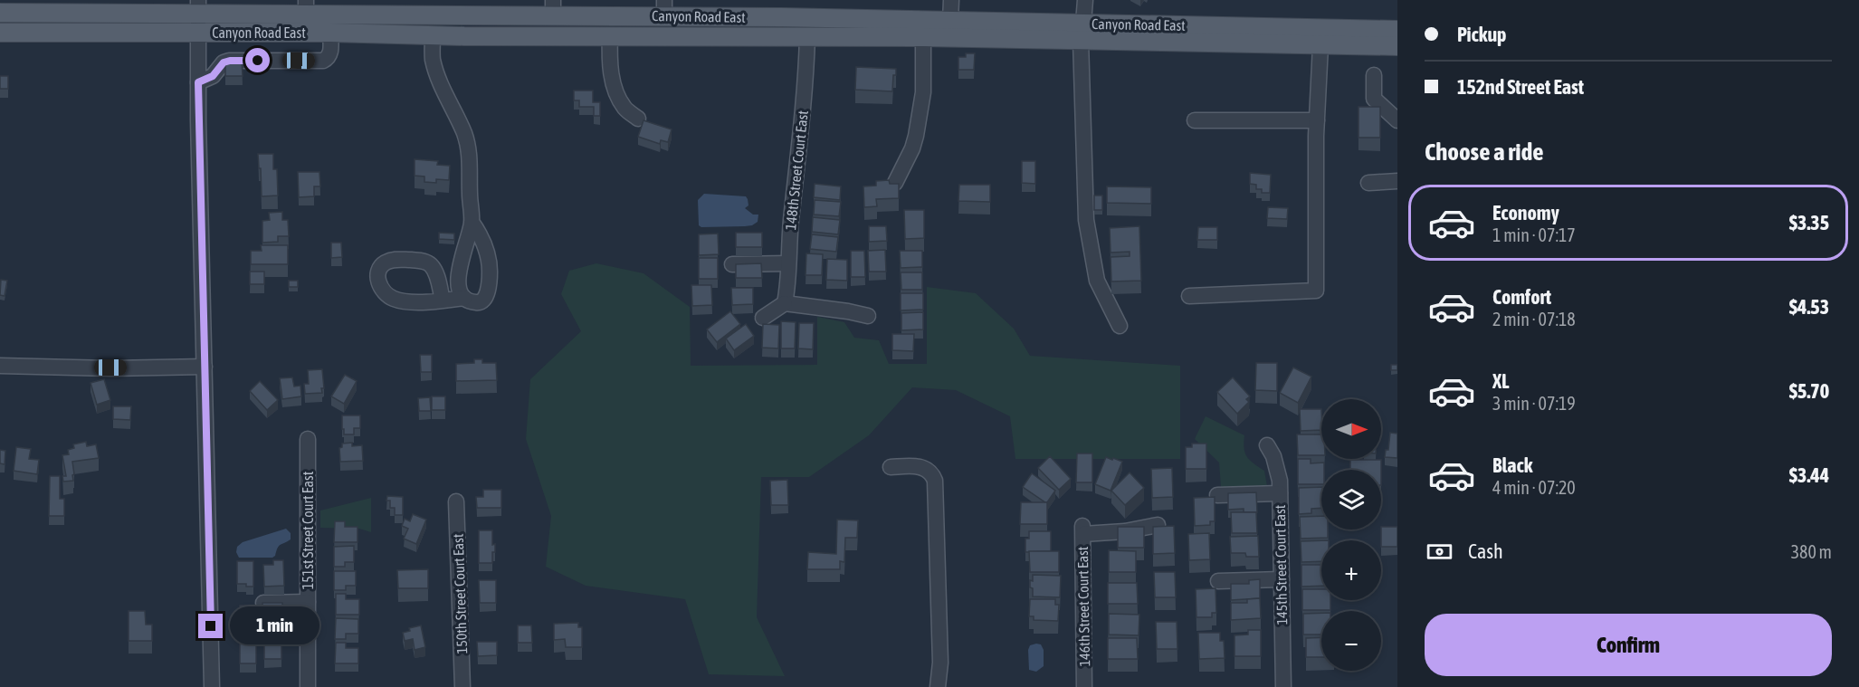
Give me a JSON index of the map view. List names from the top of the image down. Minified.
{"streets":{"main road":["Canyon Road East"],"street":["148th Street Court East","151st Street Court East","145th Street Court East","150th Street Court East","146th Street Court East"]},"crossings":[["Canyon Road East","148th Street Court East"]],"north":"right","page":{"banner":["Pickup","152nd Street East"],"heading":"Choose a ride","list":[{"name":"Economy","note":"1 min · 07:17","value":"$3.35"},{"name":"Comfort","note":"2 min · 07:18","value":"$4.53"},{"name":"XL","note":"3 min · 07:19","value":"$5.70"},{"name":"Black","note":"4 min · 07:20","value":"$3.44"}],"map_buttons":["+","−"],"pay":["Cash","380 m"],"buttons":"Confirm","bubble":"1 min"}}
